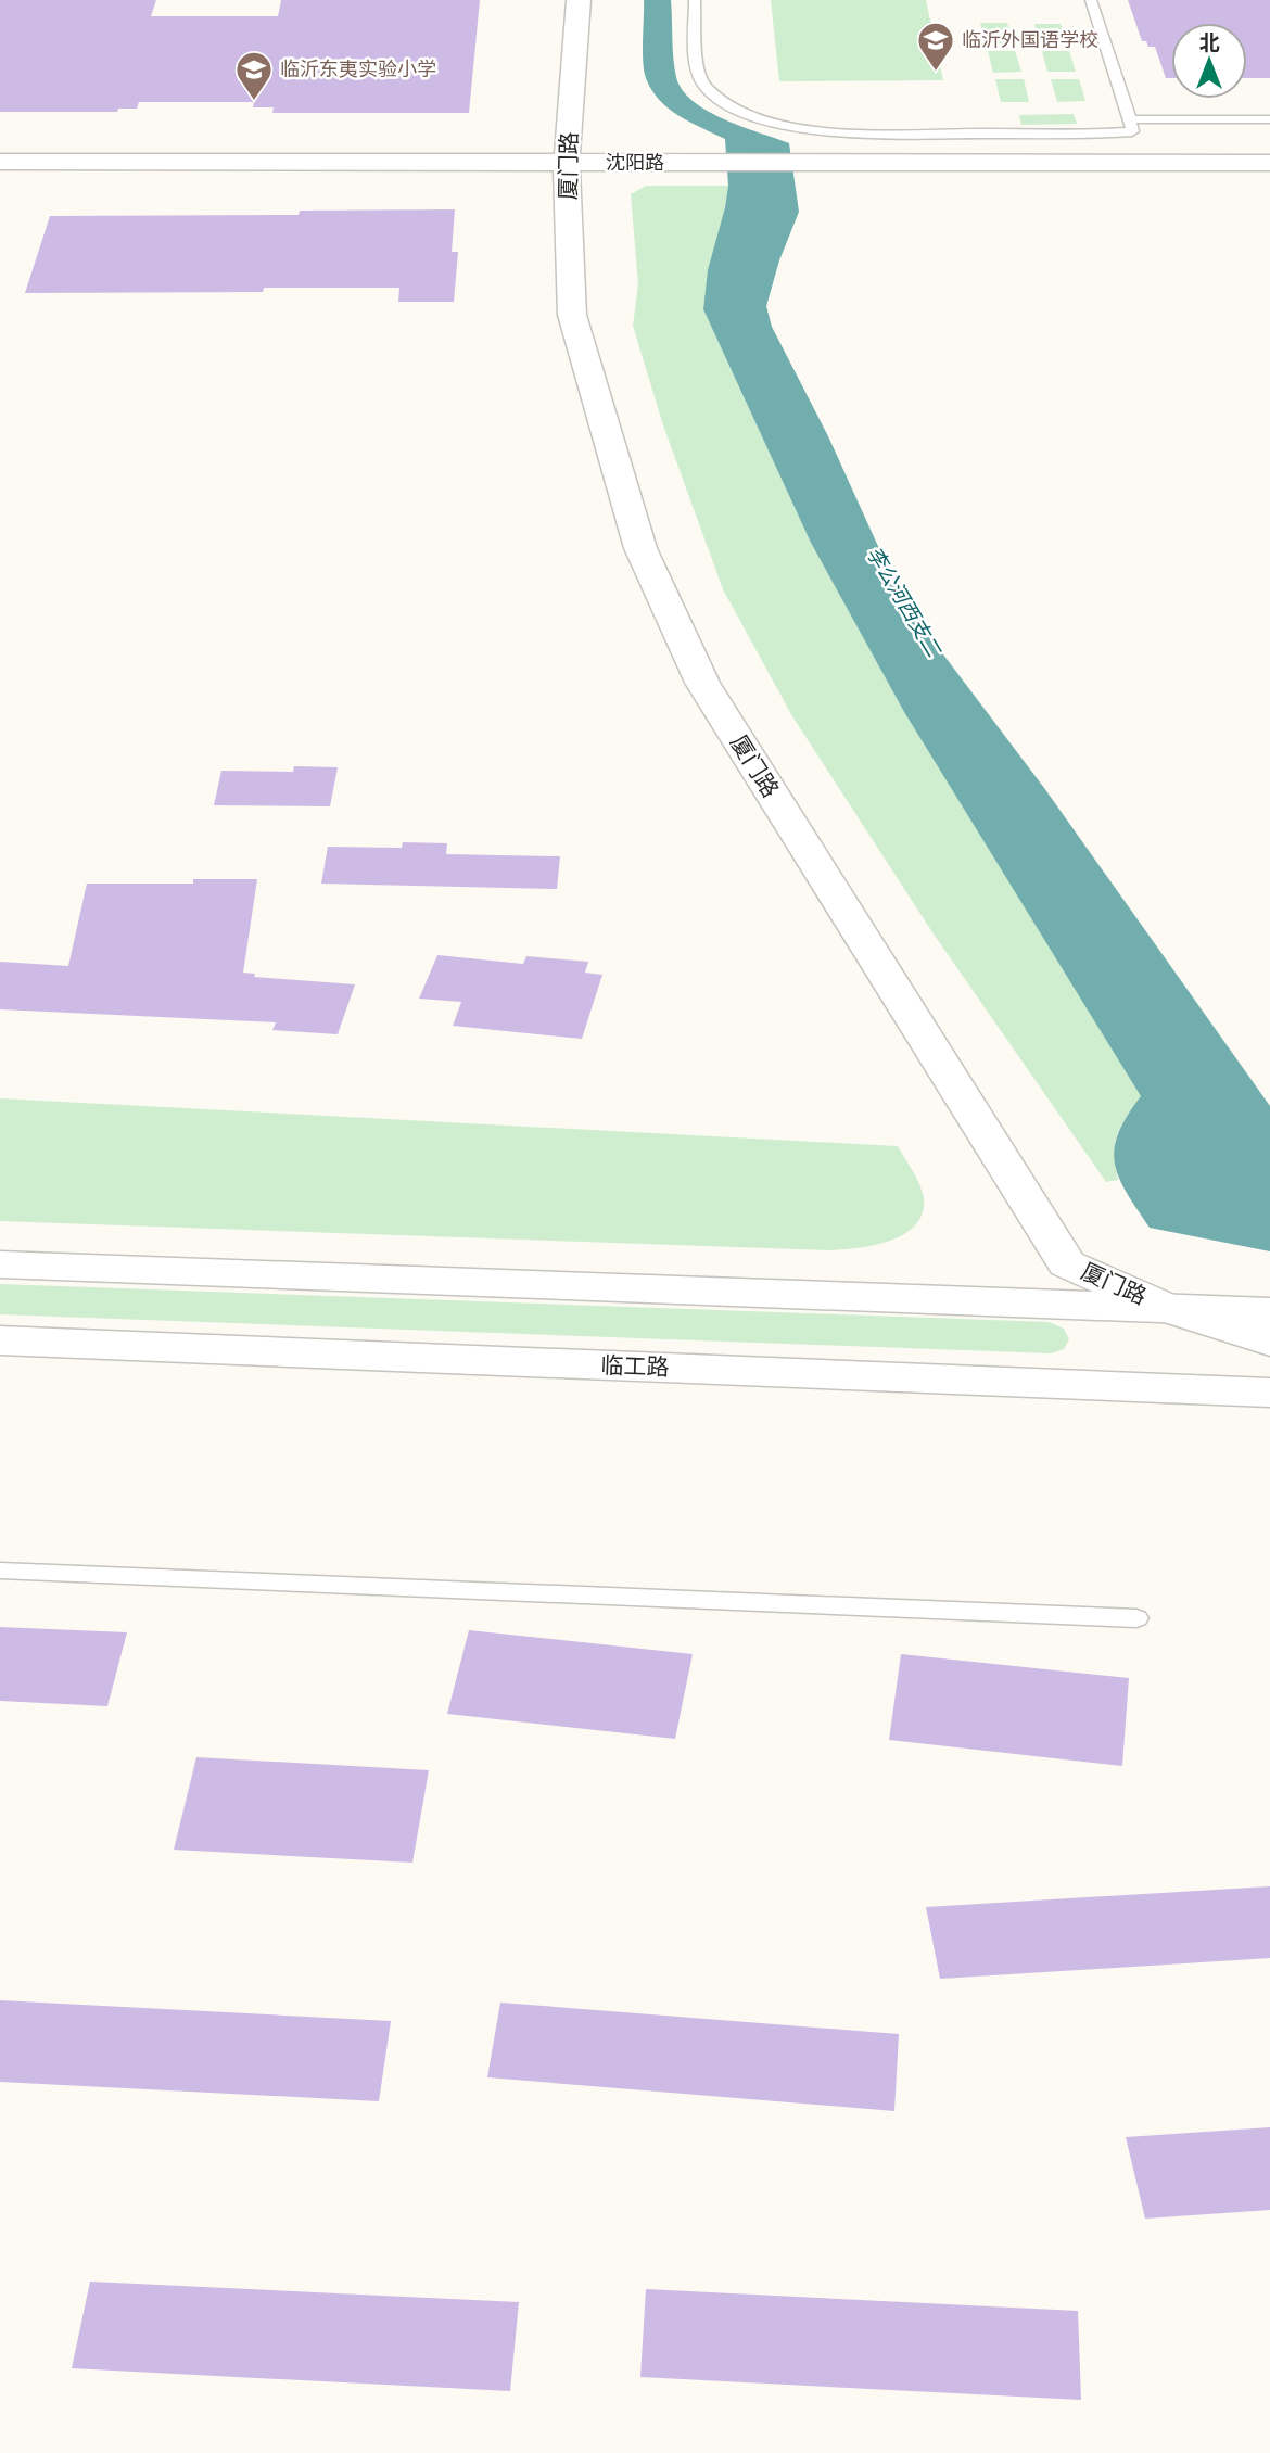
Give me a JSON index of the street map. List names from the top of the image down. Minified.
{"streets":{"street":["沈阳路","厦门路","临工路"]},"crossings":[["沈阳路","厦门路"]],"water":["李公河西支二"],"places":{"school or university":["临沂外国语学校","临沂东夷实验小学"]},"north":"top"}
